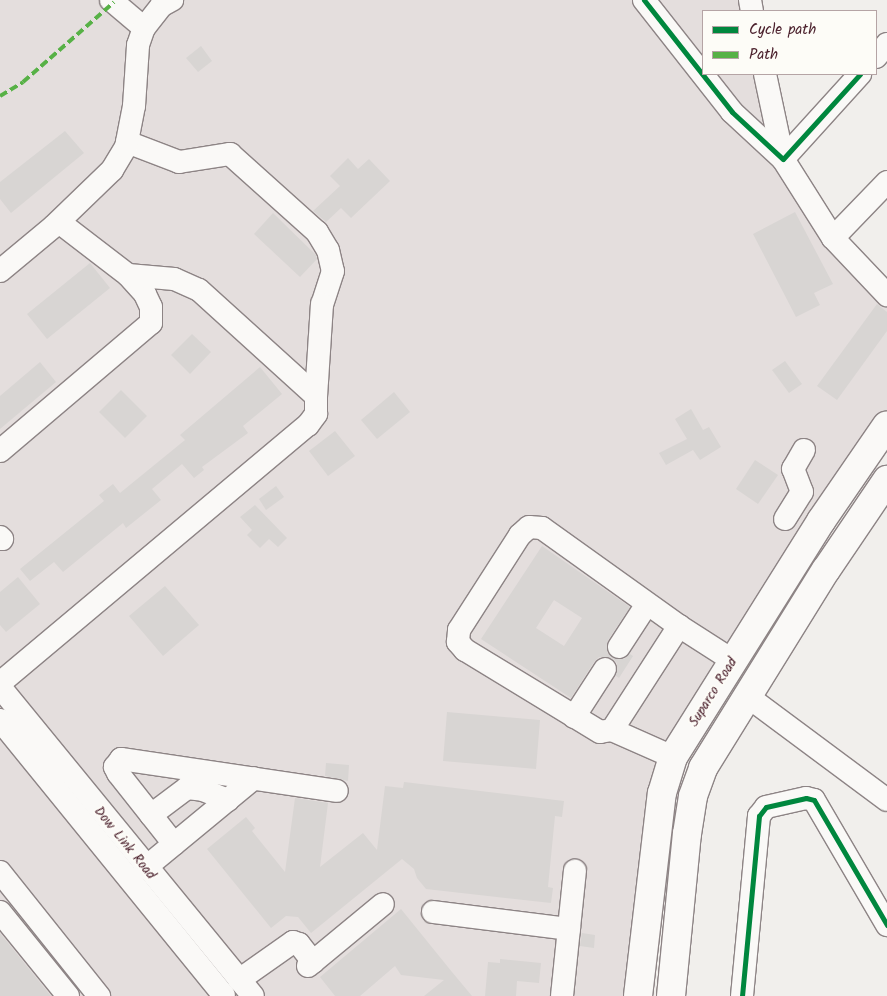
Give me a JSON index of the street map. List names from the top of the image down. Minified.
{"streets":{"main road":["Suparco Road"],"street":["Dow Link Road"]},"legend":["Cycle path","Path"]}
